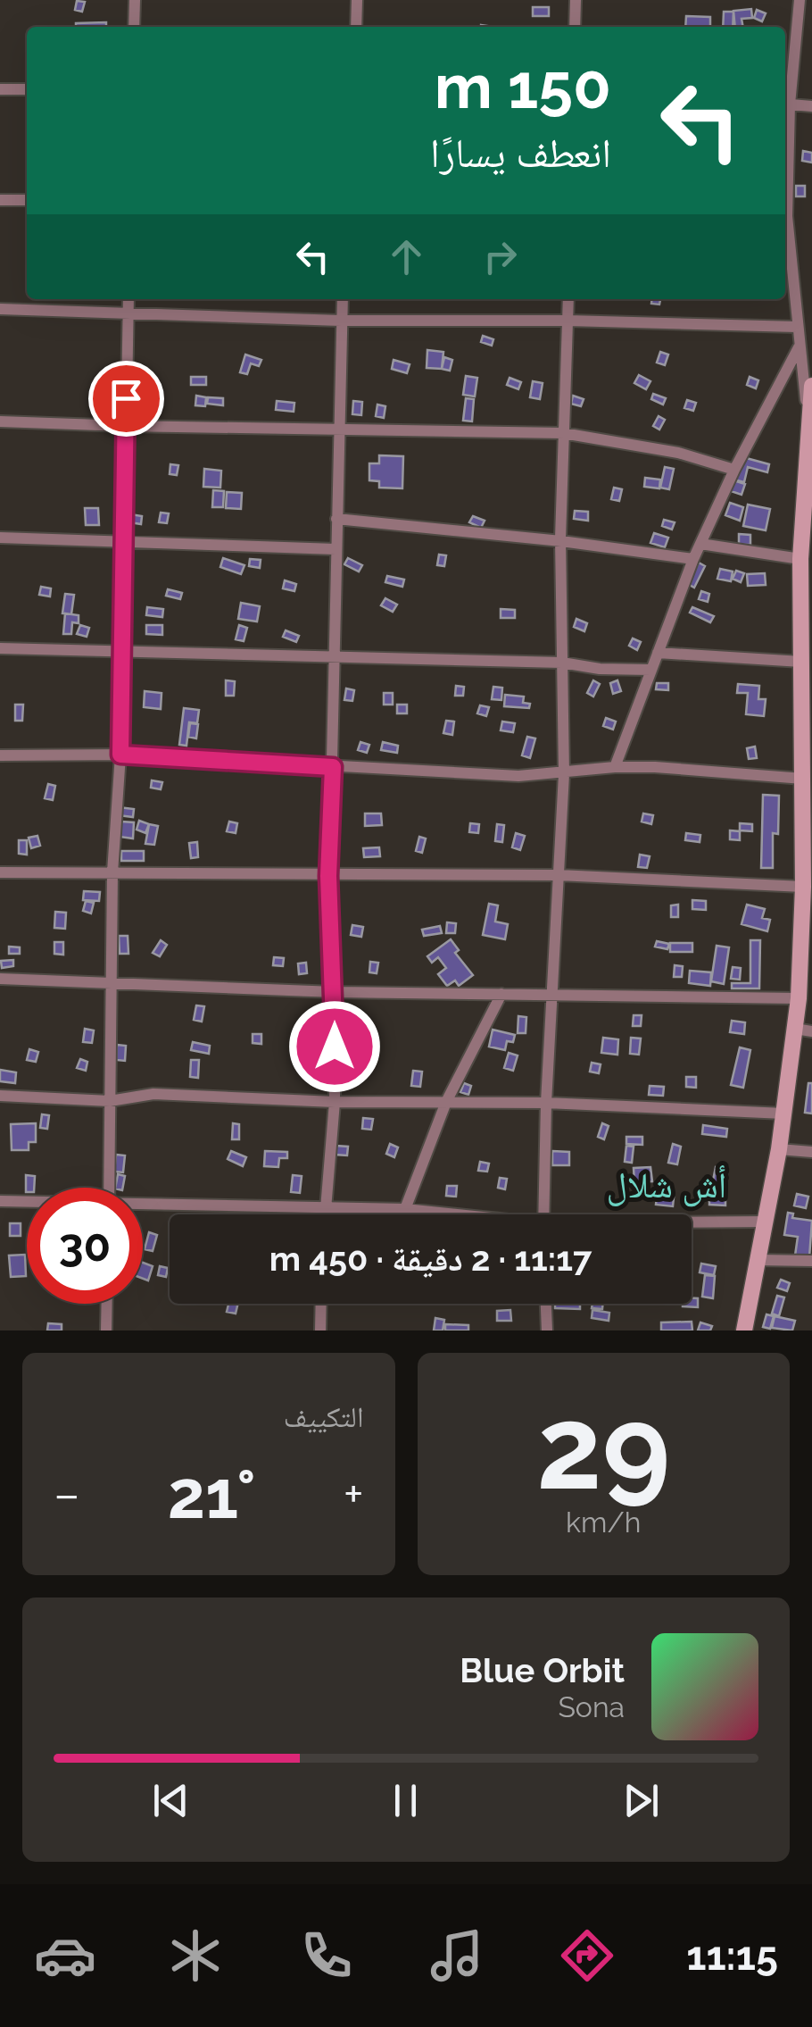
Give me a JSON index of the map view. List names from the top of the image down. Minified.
{"districts":["أش شلال"],"page":{"turn":["150 m","انعطف يسارًا"],"limit":"30","trip":"11:17 · 2 دقيقة · 450 m","tile":[["29","km/h"],"التكييف"],"heat":["−","21°","+"],"song":["Blue Orbit","Sona"],"tabs":"11:15"}}
